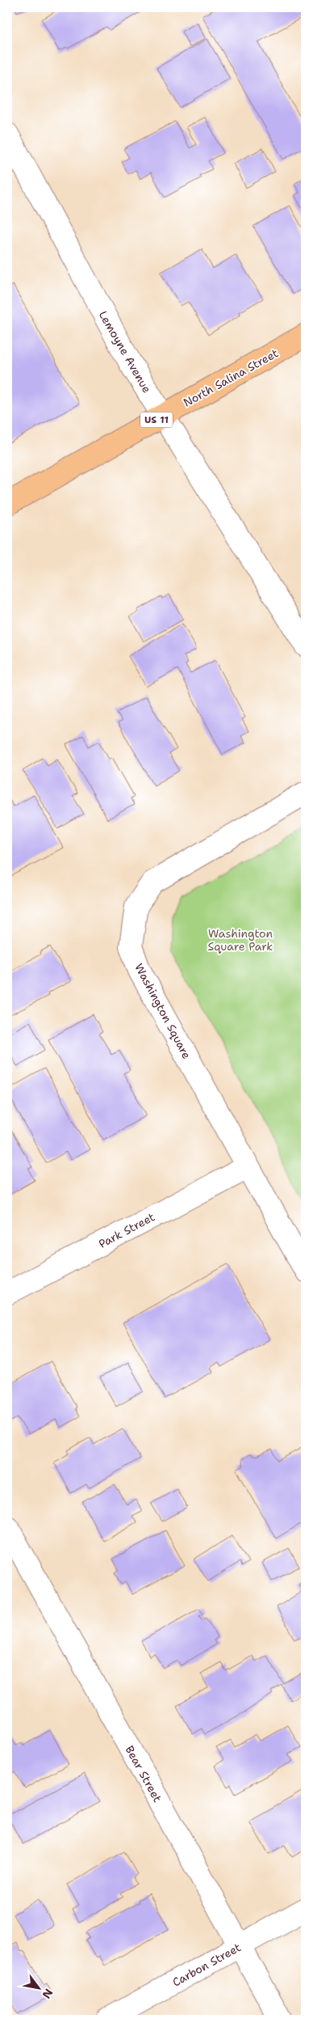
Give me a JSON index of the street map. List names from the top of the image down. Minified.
{"streets":{"main road":["North Salina Street","US 11"],"street":["Lemoyne Avenue","Washington Square","Park Street","Bear Street","Carbon Street"]},"crossings":[["Lemoyne Avenue","North Salina Street"],["Washington Square","Park Street"],["Bear Street","Carbon Street"]],"parks":["Washington Square Park"],"north":"bottom right"}
